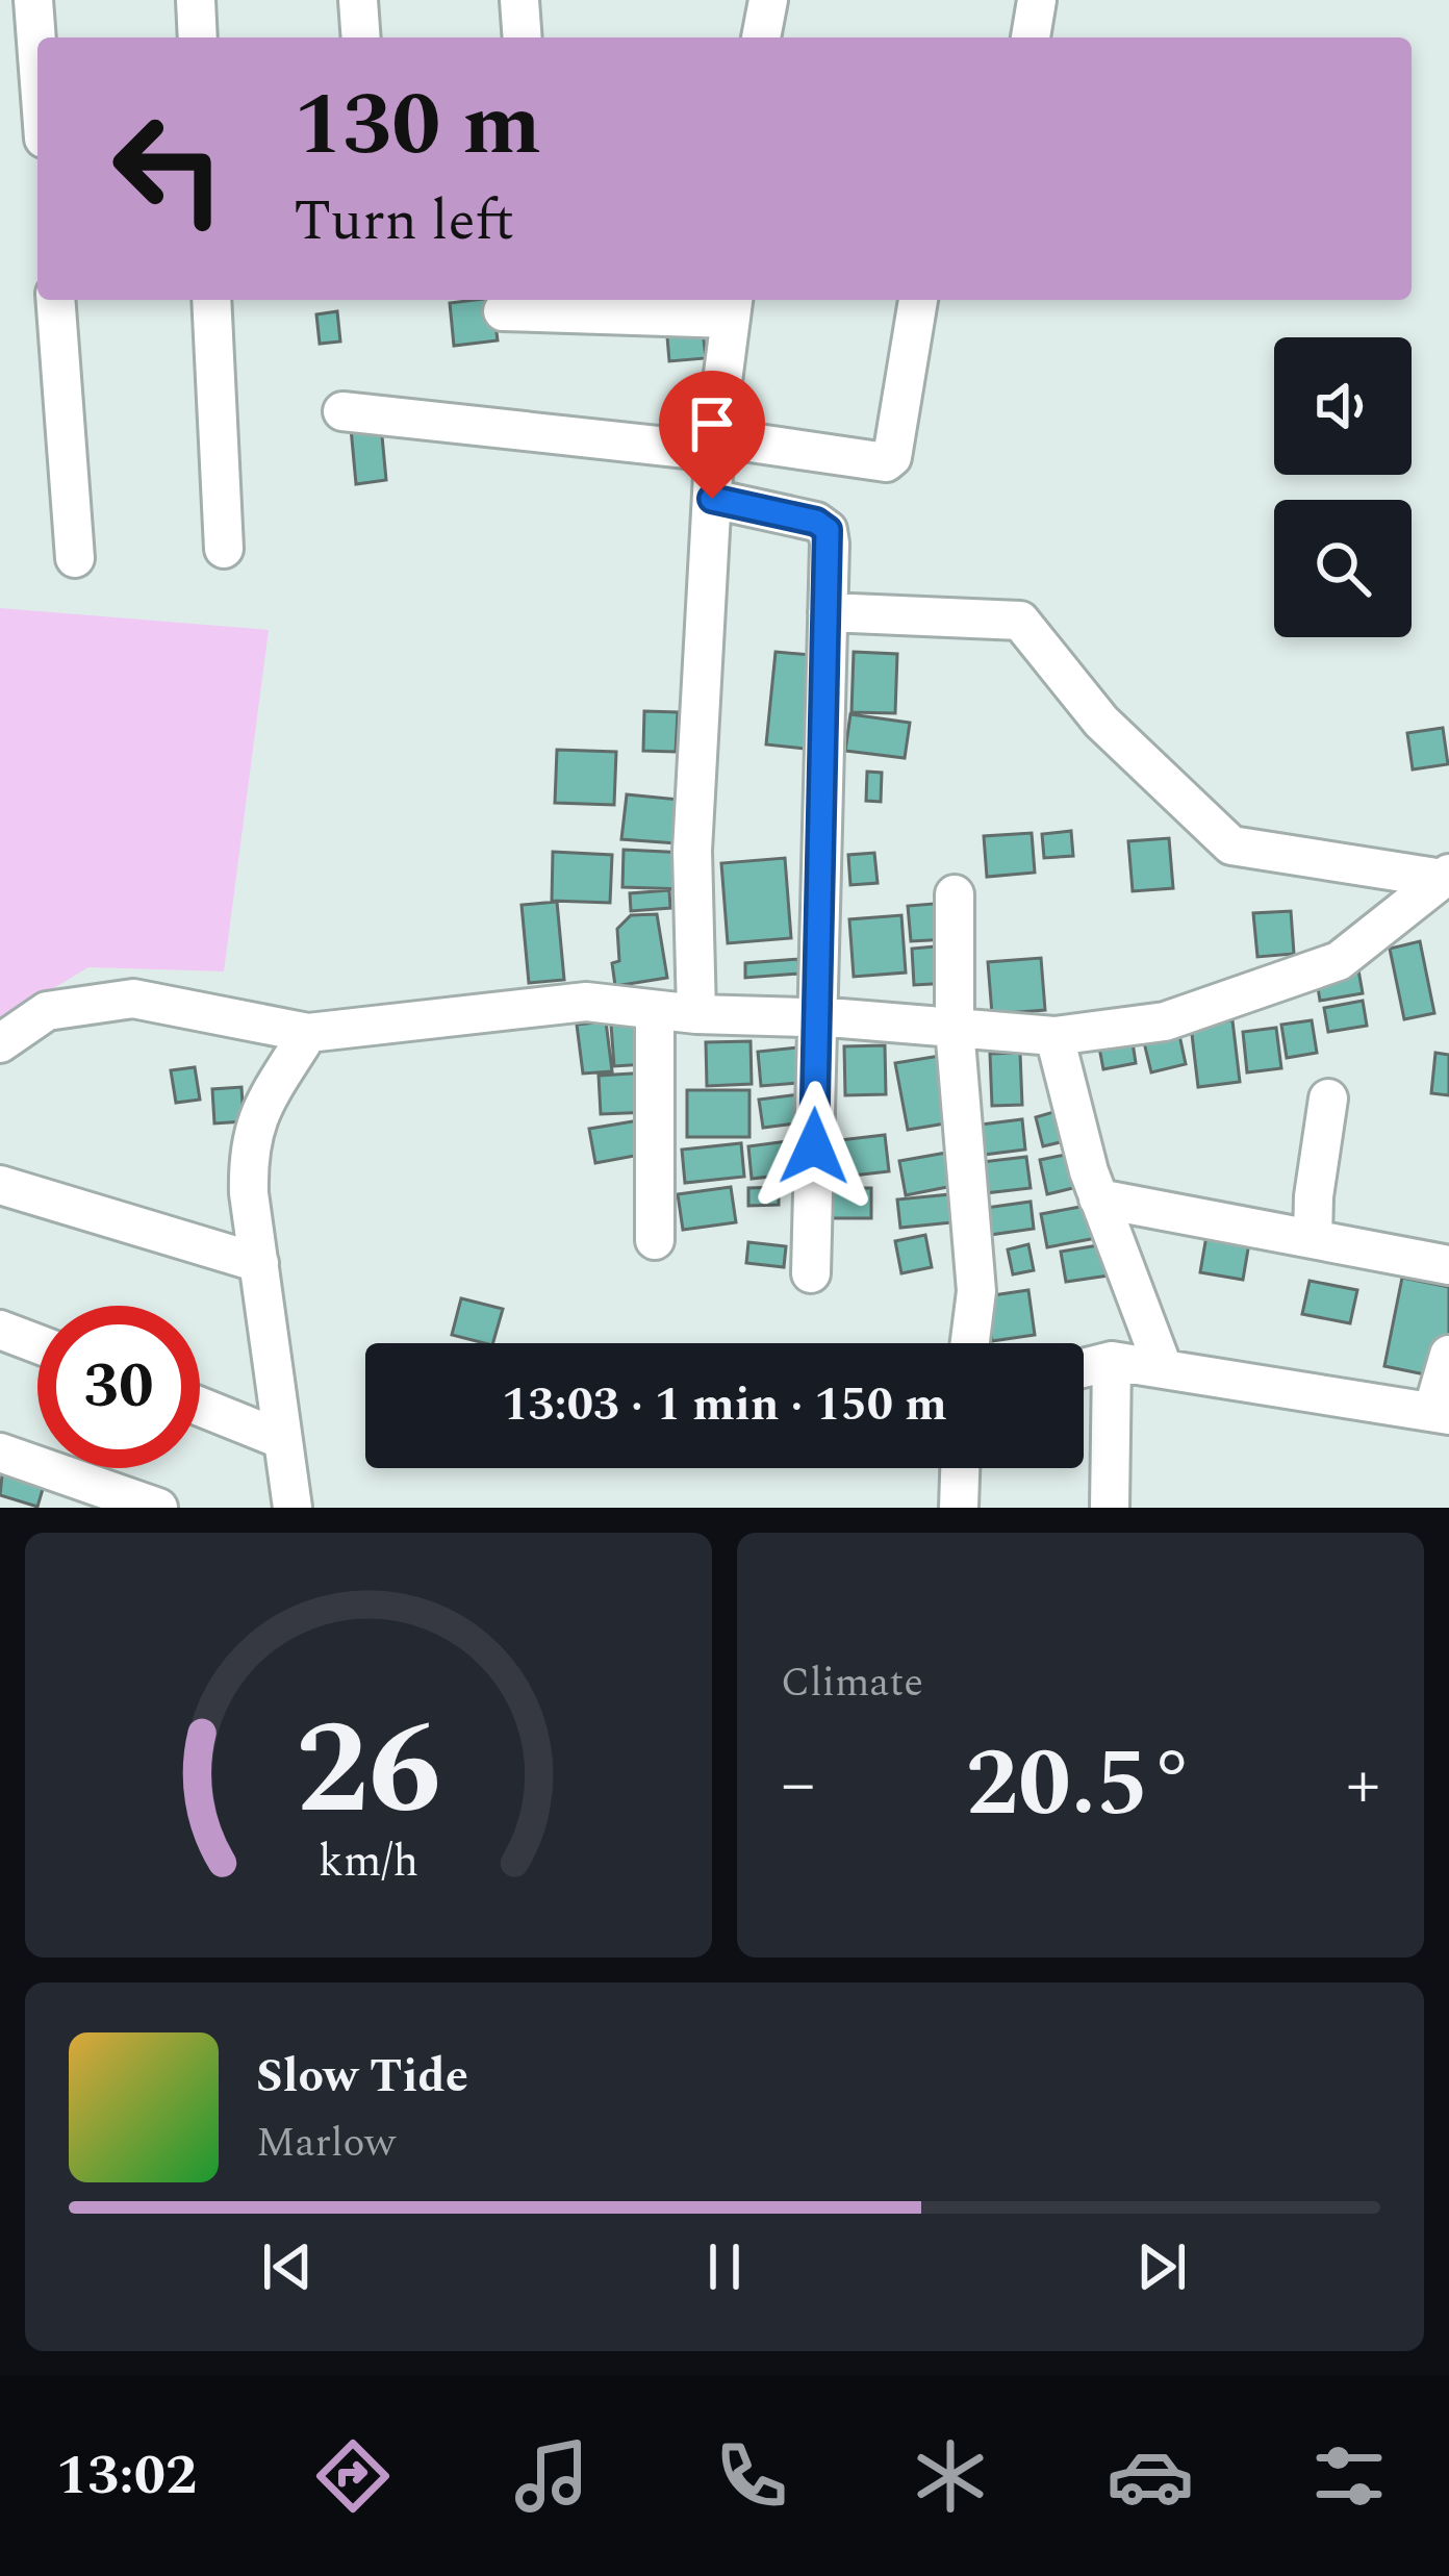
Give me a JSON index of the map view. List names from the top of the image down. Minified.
{"page":{"turn":["130 m","Turn left"],"limit":"30","trip":"13:03 · 1 min · 150 m","tile":"Climate","heat":["−","20.5°","+"],"song":["Slow Tide","Marlow"],"tabs":"13:02","gauge":["26","km/h"]}}
